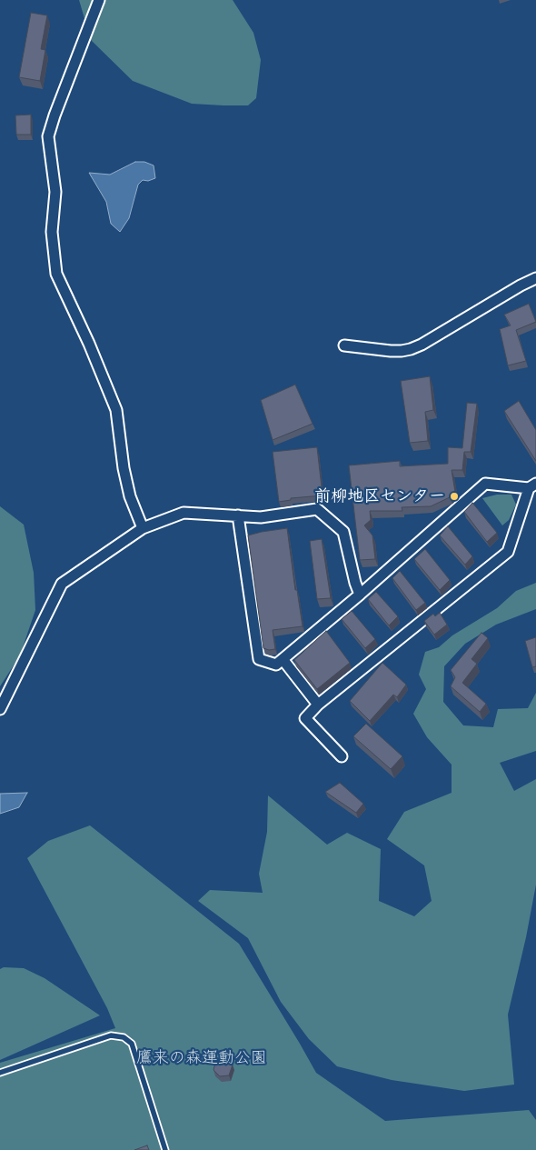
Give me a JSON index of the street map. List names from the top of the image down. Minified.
{"parks":["鷹来の森運動公園"],"places":["前柳地区センター"]}
